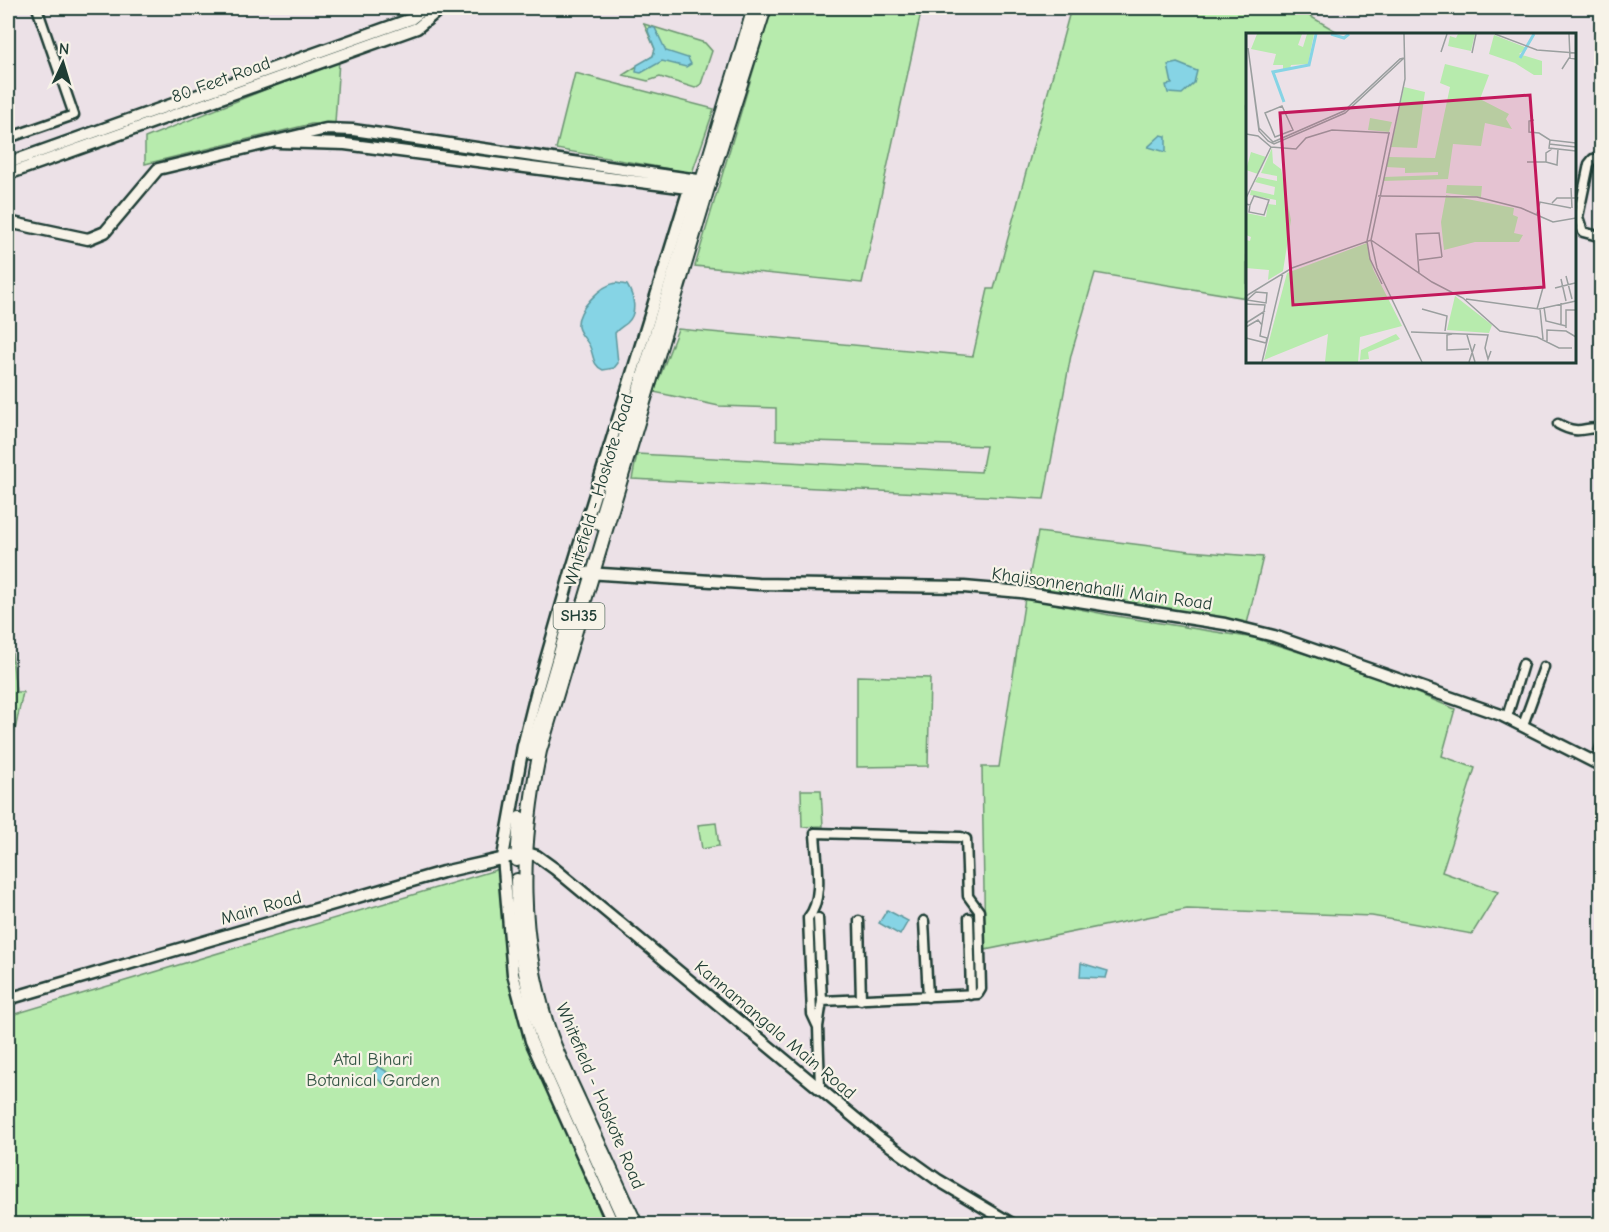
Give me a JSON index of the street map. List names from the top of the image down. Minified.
{"streets":{"main road":["Whitefield - Hoskote Road","SH35"],"street":["80 Feet Road","Khajisonnenahalli Main Road","Main Road","Kannamangala Main Road"]},"crossings":[["Whitefield - Hoskote Road","Khajisonnenahalli Main Road"],["Whitefield - Hoskote Road","Main Road"],["Whitefield - Hoskote Road","Kannamangala Main Road"],["Main Road","Kannamangala Main Road"]],"parks":["Atal Bihari Botanical Garden"],"north":"top"}
